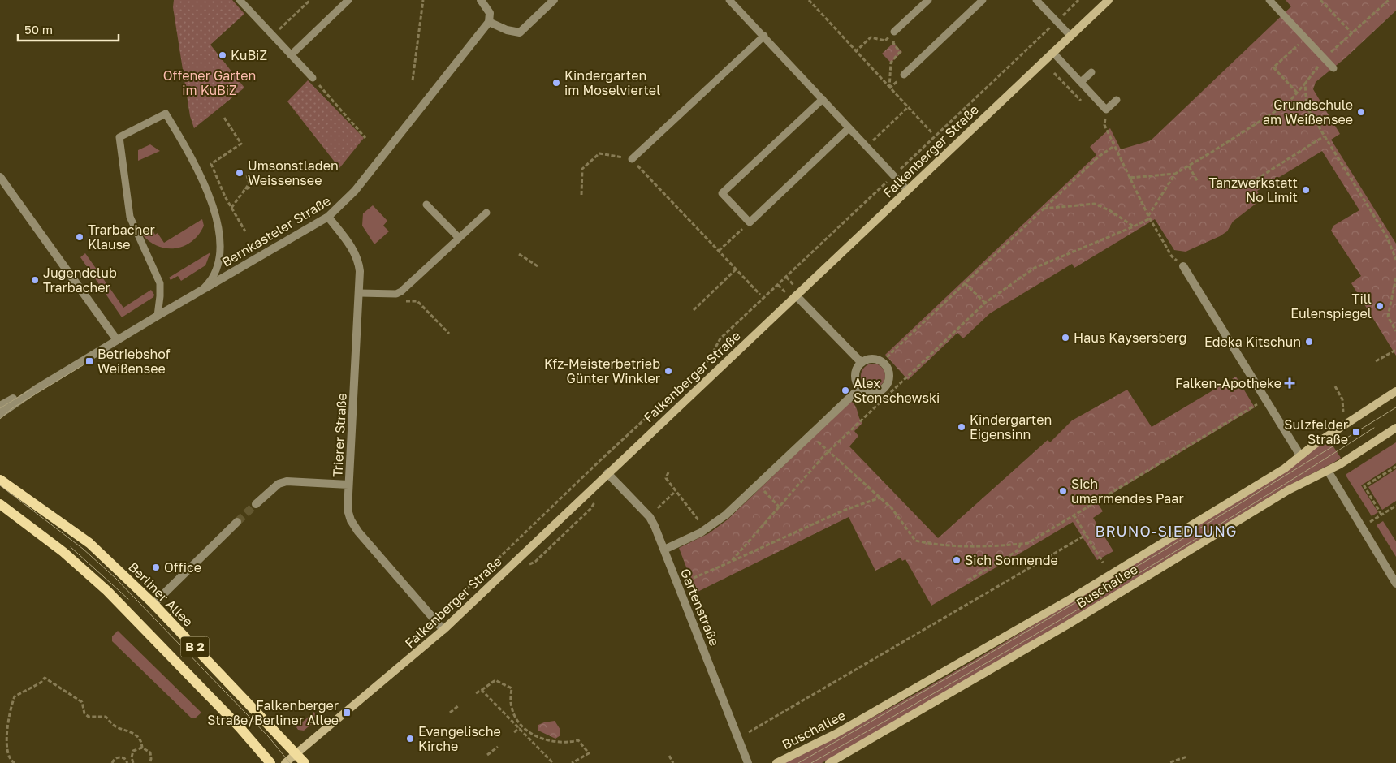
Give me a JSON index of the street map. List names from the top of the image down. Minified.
{"streets":{"main road":["Falkenberger Straße","Buschallee","Berliner Allee","B 2"],"street":["Bernkasteler Straße","Trierer Straße","Gartenstraße"]},"crossings":[["Falkenberger Straße","Trierer Straße"],["Falkenberger Straße","Berliner Allee"],["Falkenberger Straße","Gartenstraße"],["Bernkasteler Straße","Trierer Straße"]],"districts":["BRUNO-SIEDLUNG"],"parks":["Offener Garten im KuBiZ"],"places":{"other":["KuBiZ","Kindergarten im Moselviertel","Grundschule am Weißensee","Umsonstladen Weissensee","Tanzwerkstatt No Limit","Trarbacher Klause","Jugendclub Trarbacher","Till Eulenspiegel","Haus Kaysersberg","Edeka Kitschun","Kfz-Meisterbetrieb Günter Winkler","Alex Stenschewski","Kindergarten Eigensinn","Sich umarmendes Paar","Sich Sonnende","Office","Evangelische Kirche"],"transit":["Betriebshof Weißensee","Sulzfelder Straße","Falkenberger Straße/Berliner Allee"],"health":["Falken-Apotheke"]},"scale_bar":"50 m"}
